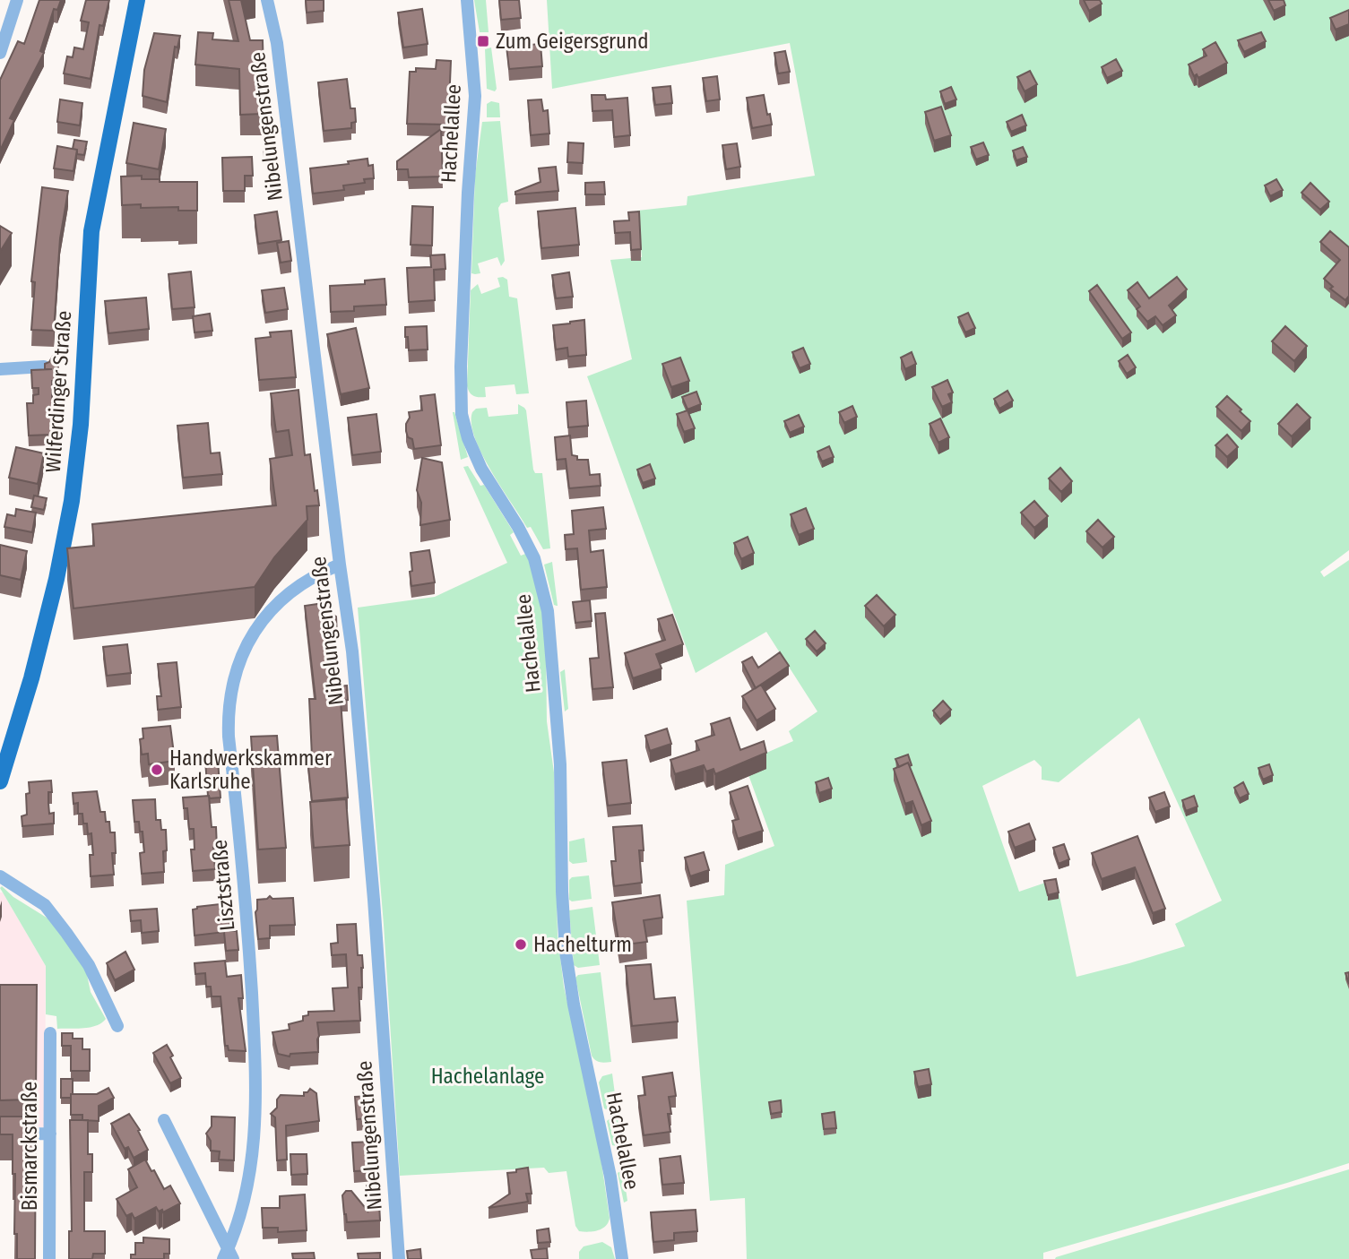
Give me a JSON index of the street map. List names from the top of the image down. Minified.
{"streets":{"main road":["Wilferdinger Straße"],"street":["Nibelungenstraße","Hachelallee","Lisztstraße","Bismarckstraße"]},"crossings":[["Nibelungenstraße","Lisztstraße"]],"parks":["Hachelanlage"],"places":{"transit":["Zum Geigersgrund"],"other":["Handwerkskammer Karlsruhe","Hachelturm"]}}
